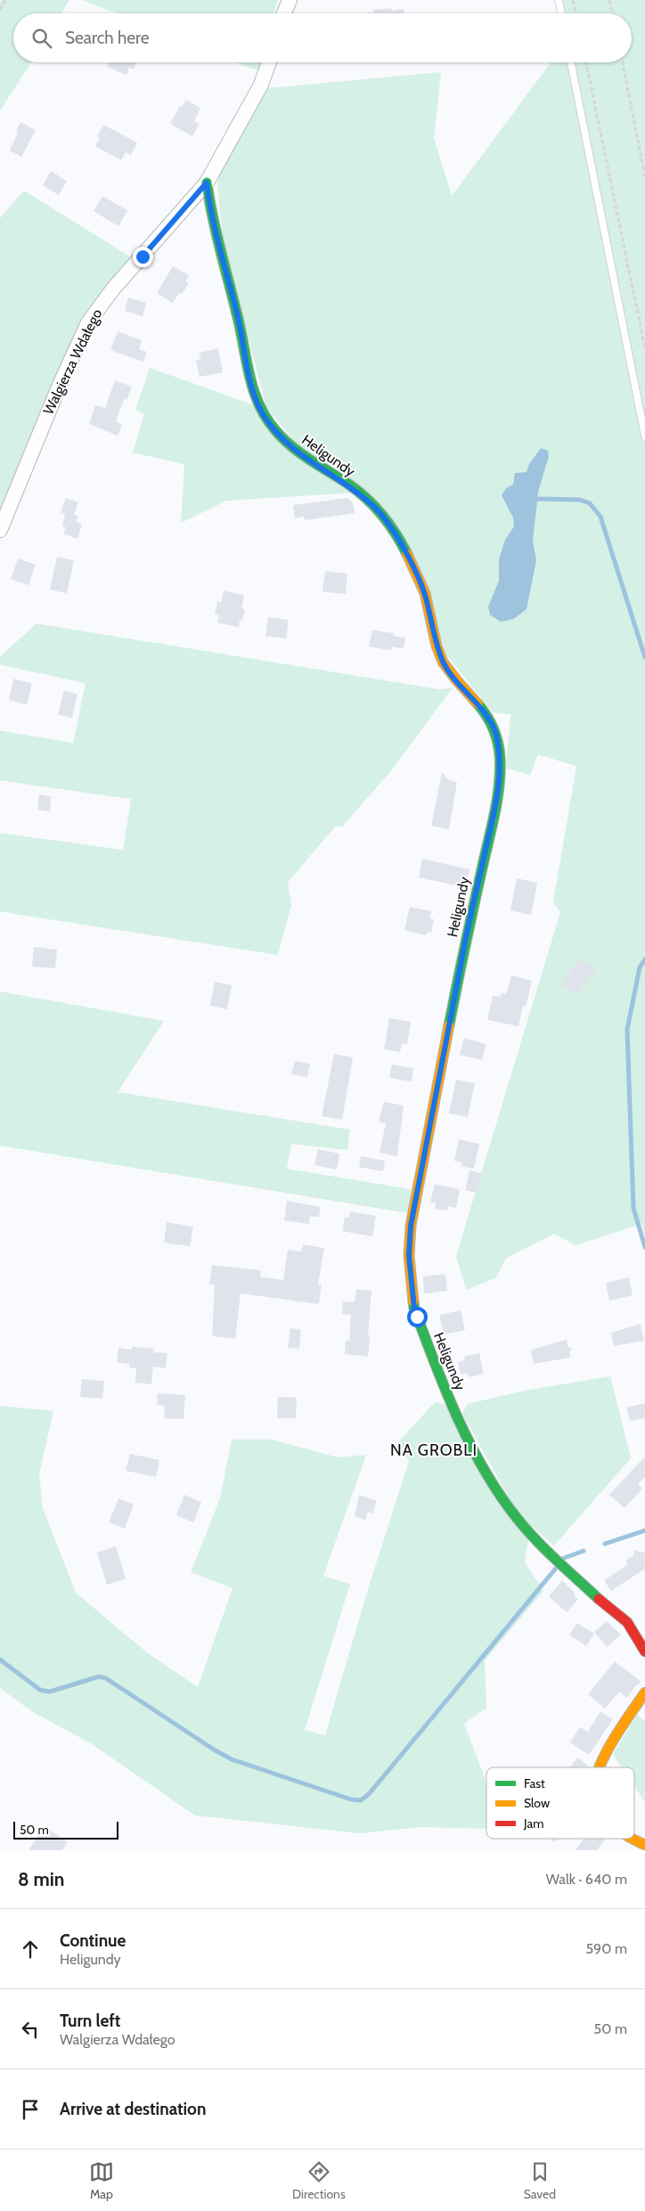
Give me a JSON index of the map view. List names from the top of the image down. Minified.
{"streets":{"street":["Walgierza Wdałego","Heligundy"]},"crossings":[["Walgierza Wdałego","Heligundy"]],"districts":["NA GROBLI"],"legend":["Fast","Slow","Jam"],"scale_bar":"50 m","page":{"search":"Search here","scale":"50 m","heading":["8 min","Walk · 640 m"],"list":[["Continue","Heligundy","590 m"],["Turn left","Walgierza Wdałego","50 m"],"Arrive at destination"],"nav":["Map","Directions","Saved"]}}
